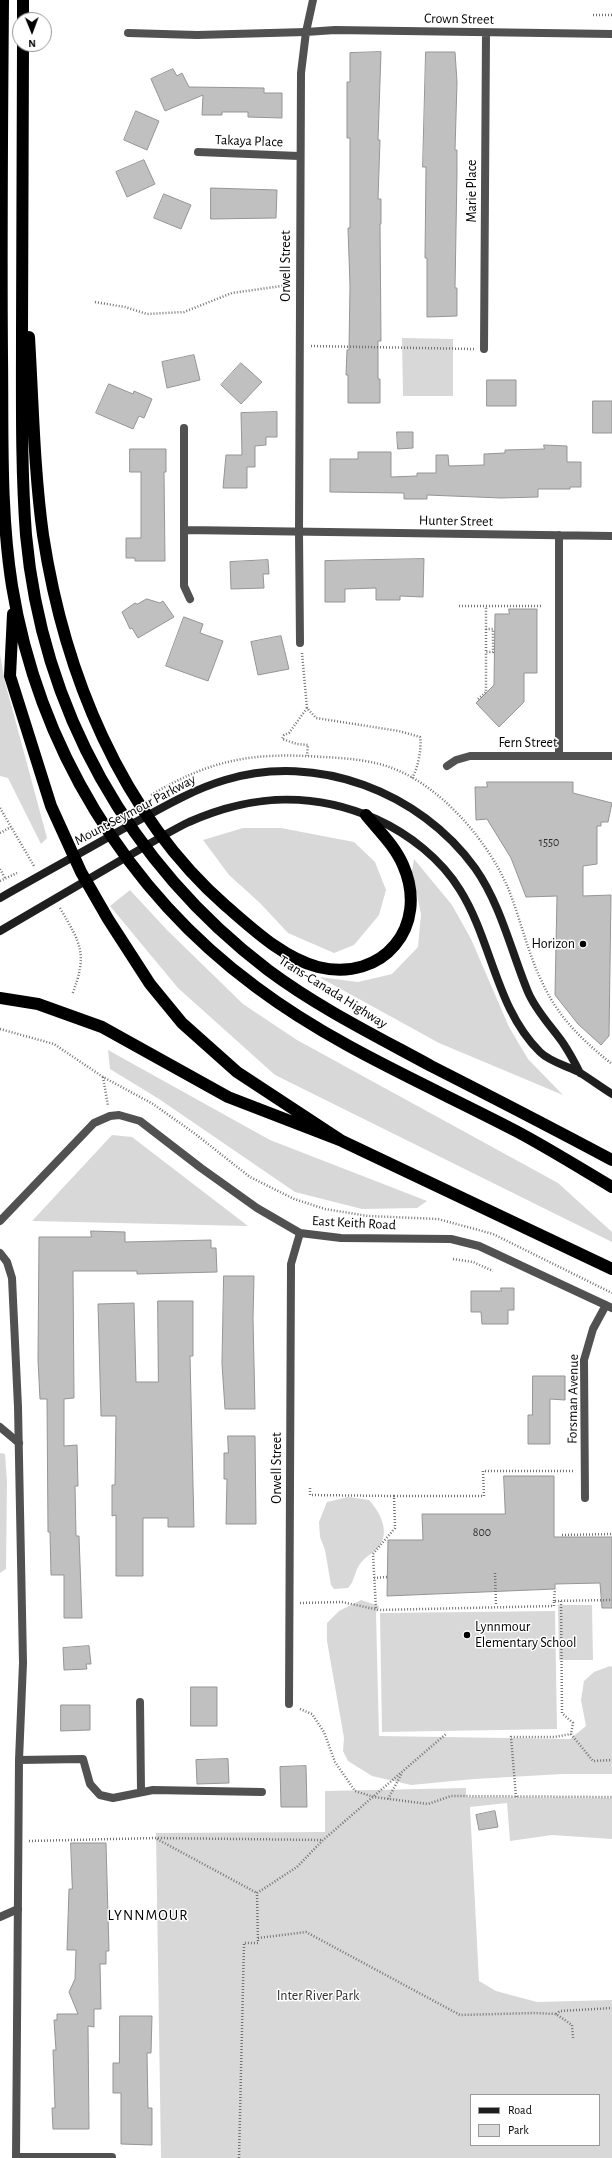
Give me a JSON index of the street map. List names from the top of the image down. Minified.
{"streets":{"highway":["Trans-Canada Highway"],"main road":["Mount Seymour Parkway"],"street":["Crown Street","Takaya Place","Marie Place","Orwell Street","Hunter Street","Fern Street","East Keith Road","Forsman Avenue"]},"crossings":[["Crown Street","Marie Place"],["Crown Street","Orwell Street"],["Takaya Place","Orwell Street"],["Orwell Street","Hunter Street"],["Orwell Street","East Keith Road"],["East Keith Road","Forsman Avenue"]],"districts":["LYNNMOUR"],"parks":["Inter River Park"],"places":["Horizon","Lynnmour Elementary School"],"house_numbers":["1550","800"],"legend":["Road","Park"],"north":"bottom"}
